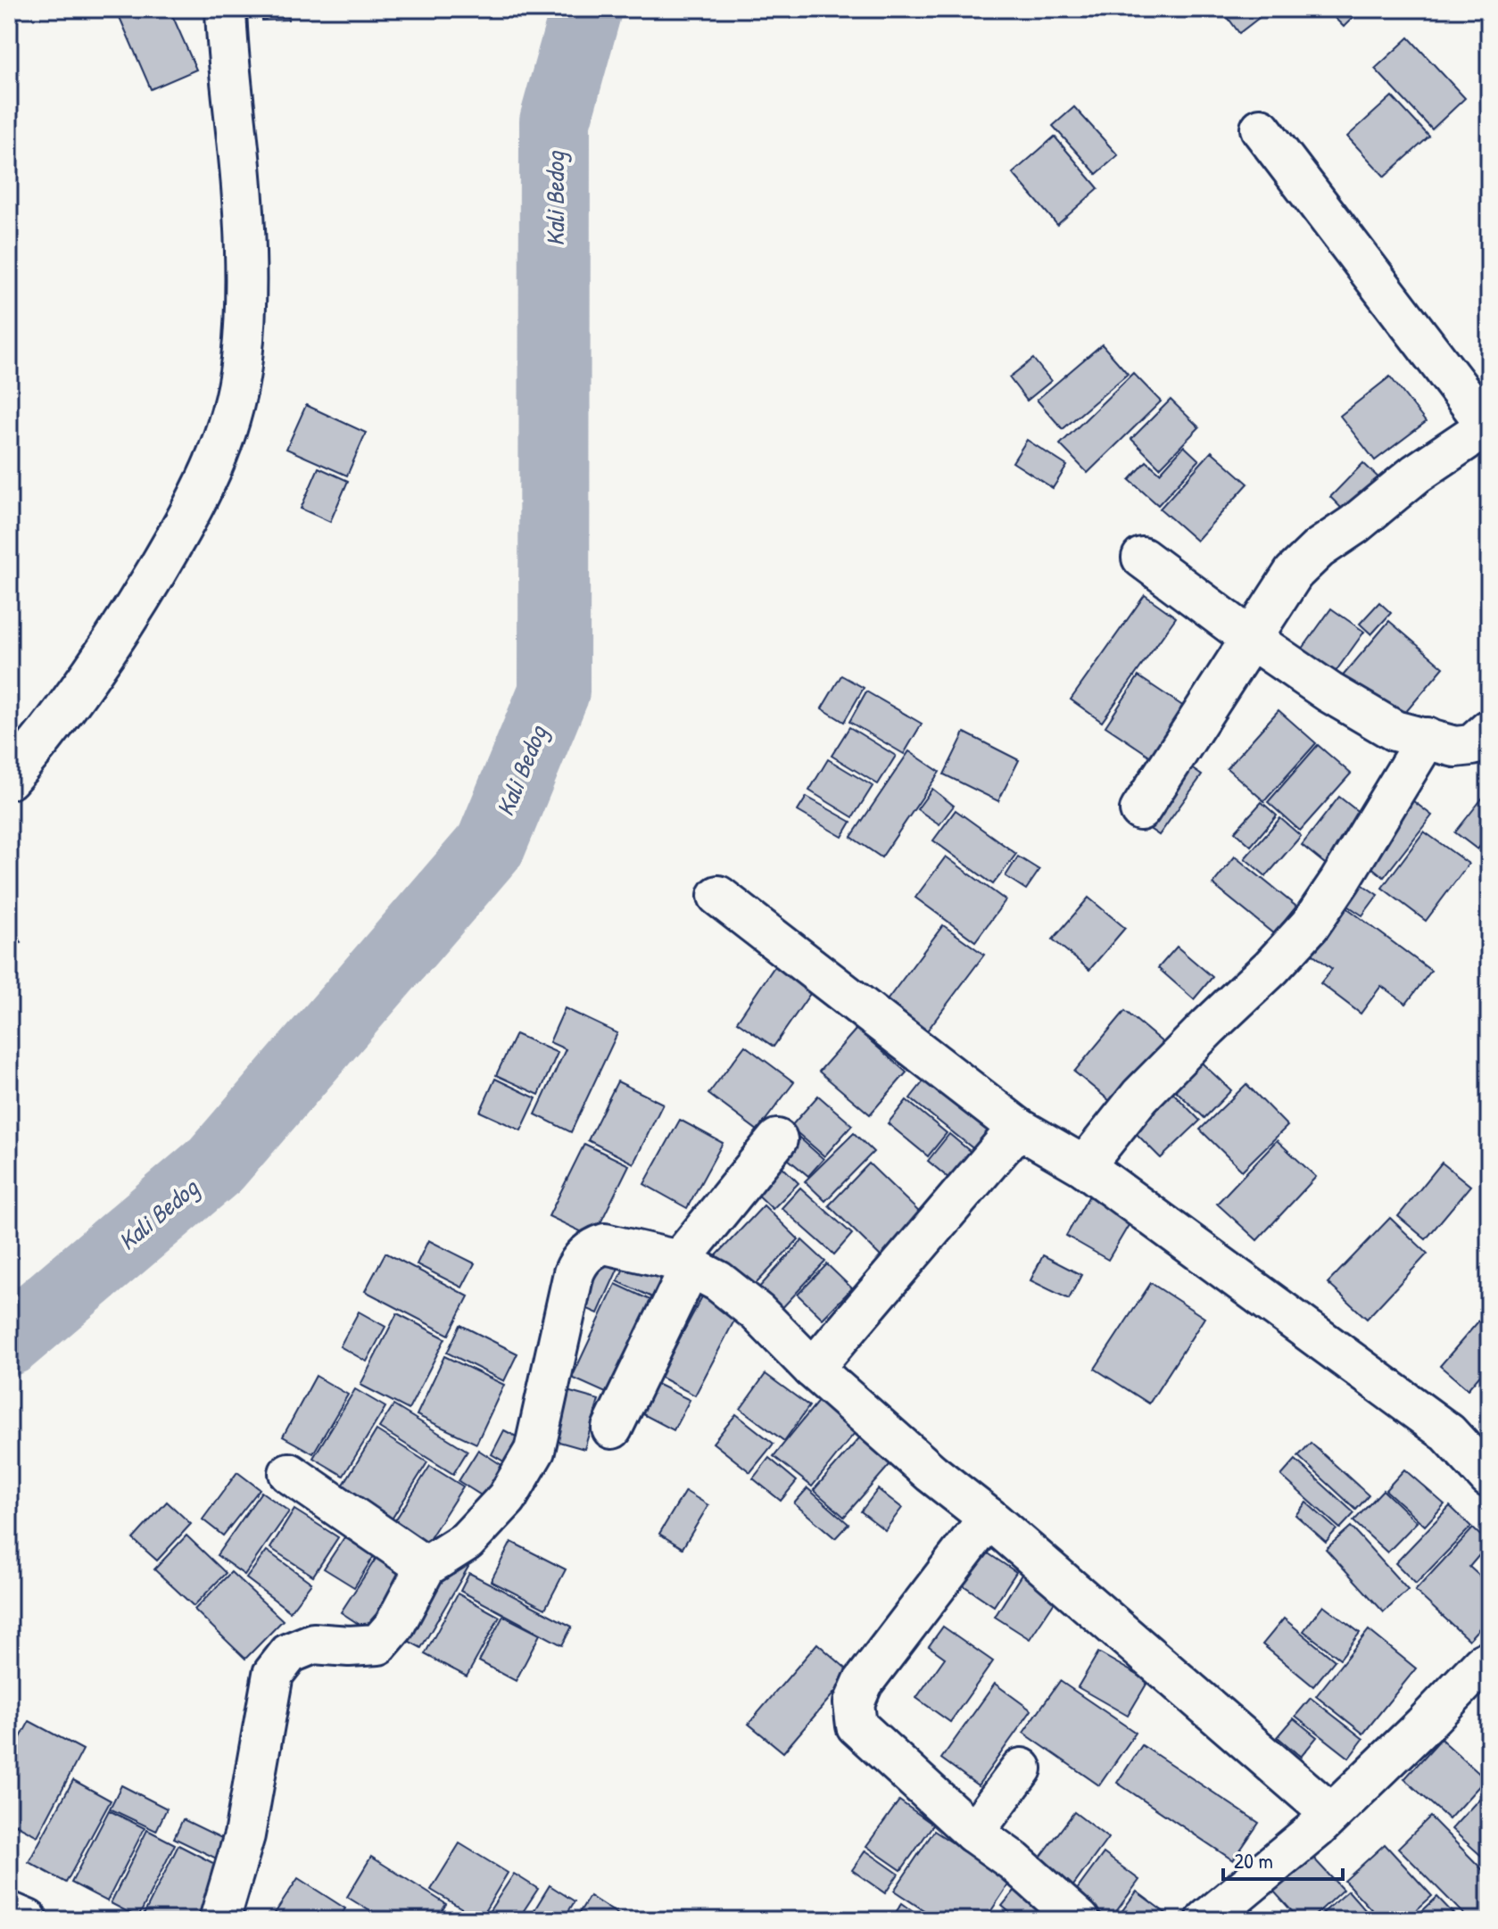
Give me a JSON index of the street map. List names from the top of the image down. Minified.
{"water":["Kali Bedog"],"scale_bar":"20 m"}
